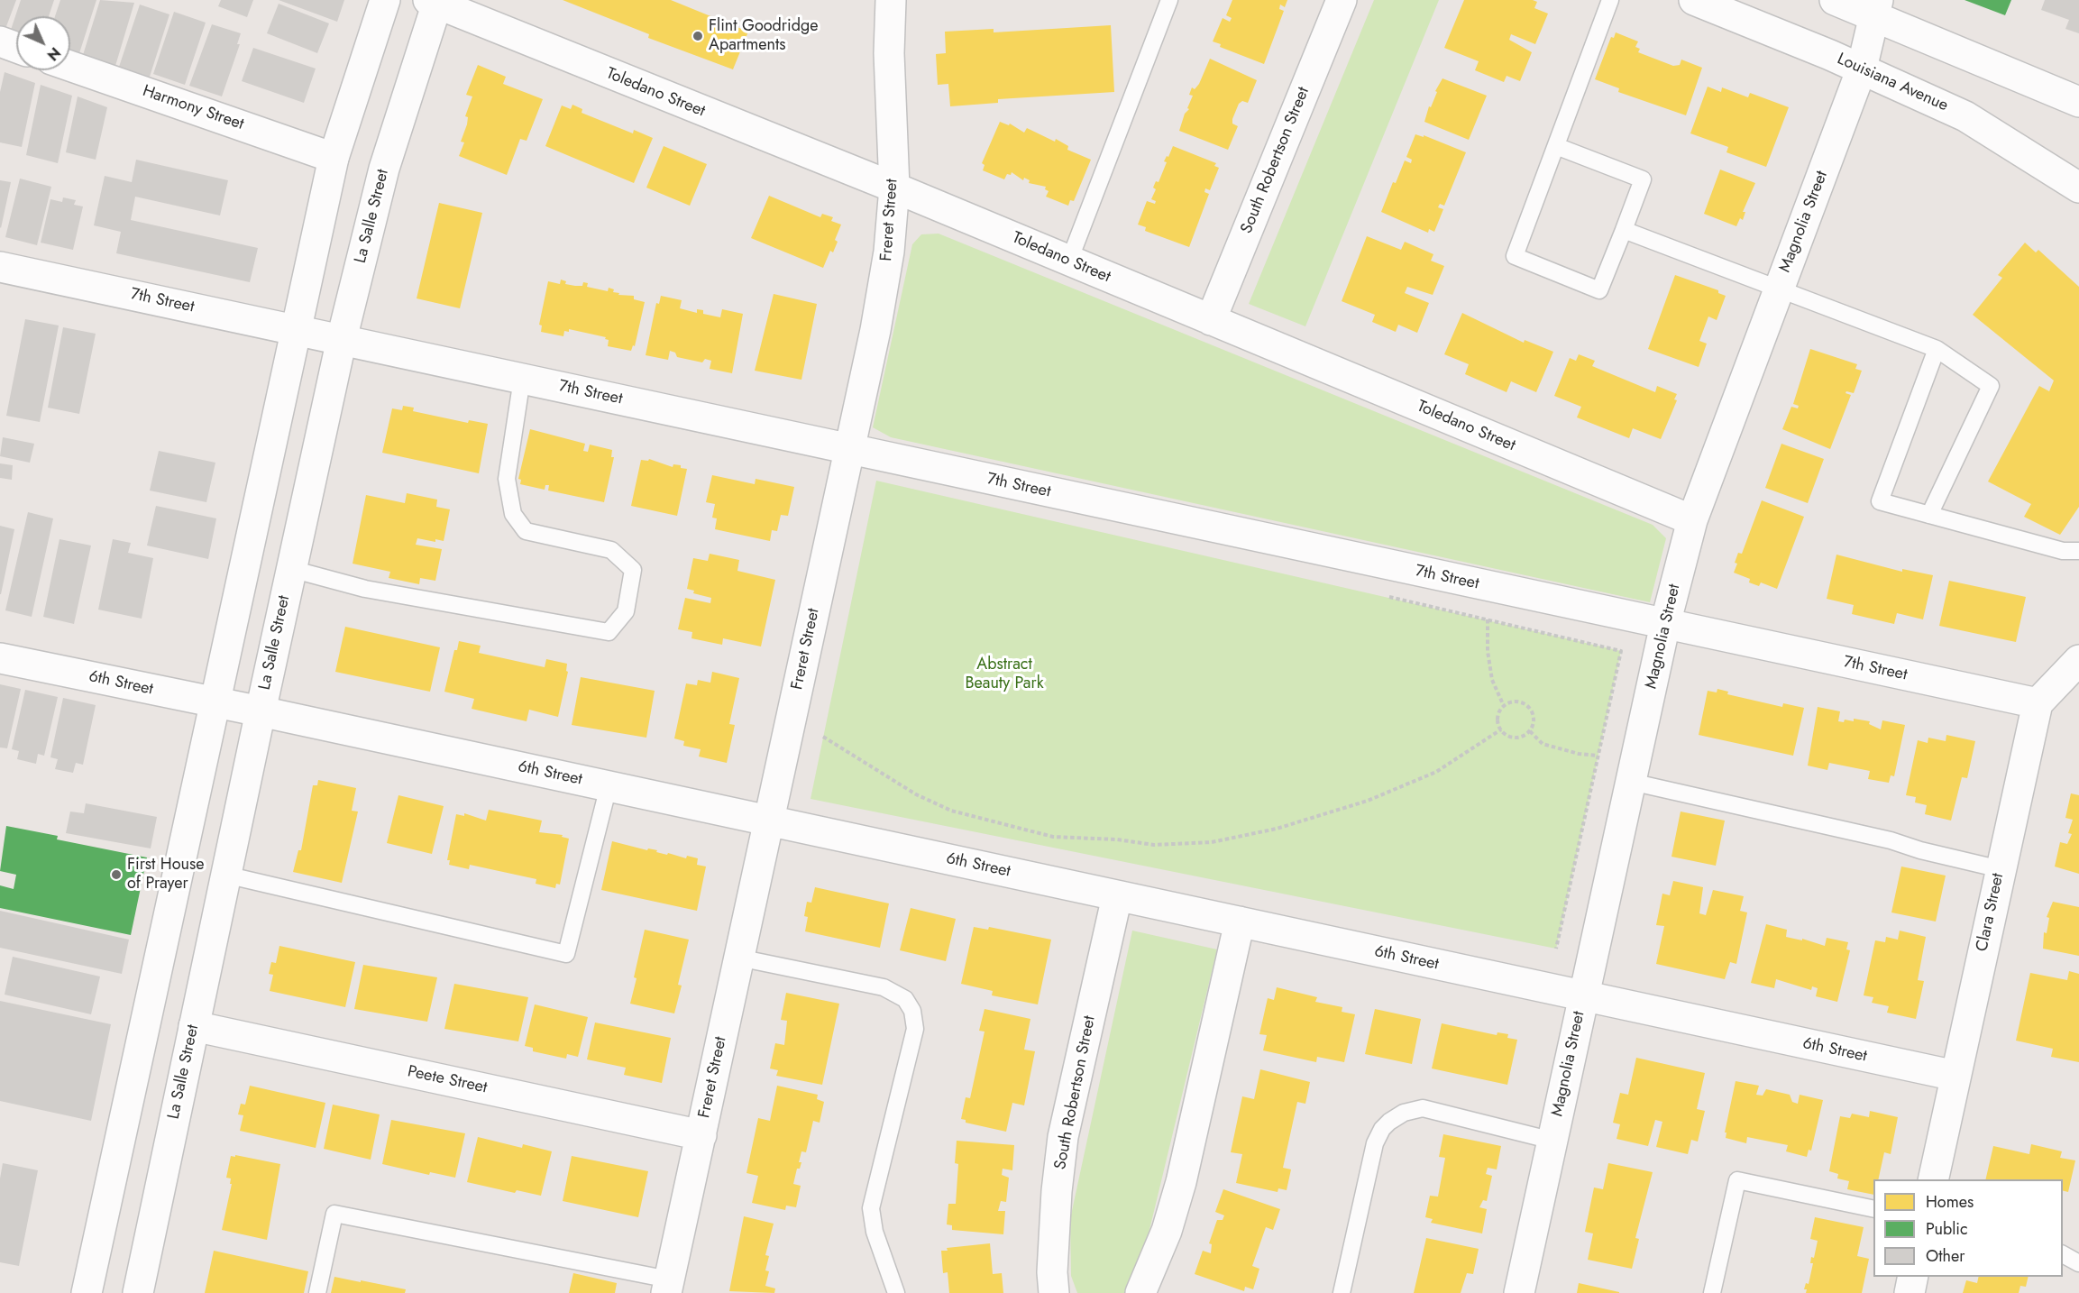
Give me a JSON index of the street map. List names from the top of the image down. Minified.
{"streets":{"street":["Louisiana Avenue","Toledano Street","Harmony Street","South Robertson Street","La Salle Street","Freret Street","Magnolia Street","7th Street","6th Street","Clara Street","Peete Street"]},"crossings":[["Louisiana Avenue","Magnolia Street"],["Toledano Street","South Robertson Street"],["Toledano Street","La Salle Street"],["Toledano Street","Freret Street"],["Toledano Street","Magnolia Street"],["South Robertson Street","6th Street"],["La Salle Street","7th Street"],["La Salle Street","6th Street"],["La Salle Street","Peete Street"],["Freret Street","7th Street"],["Freret Street","6th Street"],["Freret Street","Peete Street"],["Magnolia Street","7th Street"],["Magnolia Street","6th Street"],["7th Street","Clara Street"],["6th Street","Clara Street"]],"parks":["Abstract Beauty Park"],"places":["Flint Goodridge Apartments","First House of Prayer"],"legend":["Homes","Public","Other"],"north":"bottom right"}
